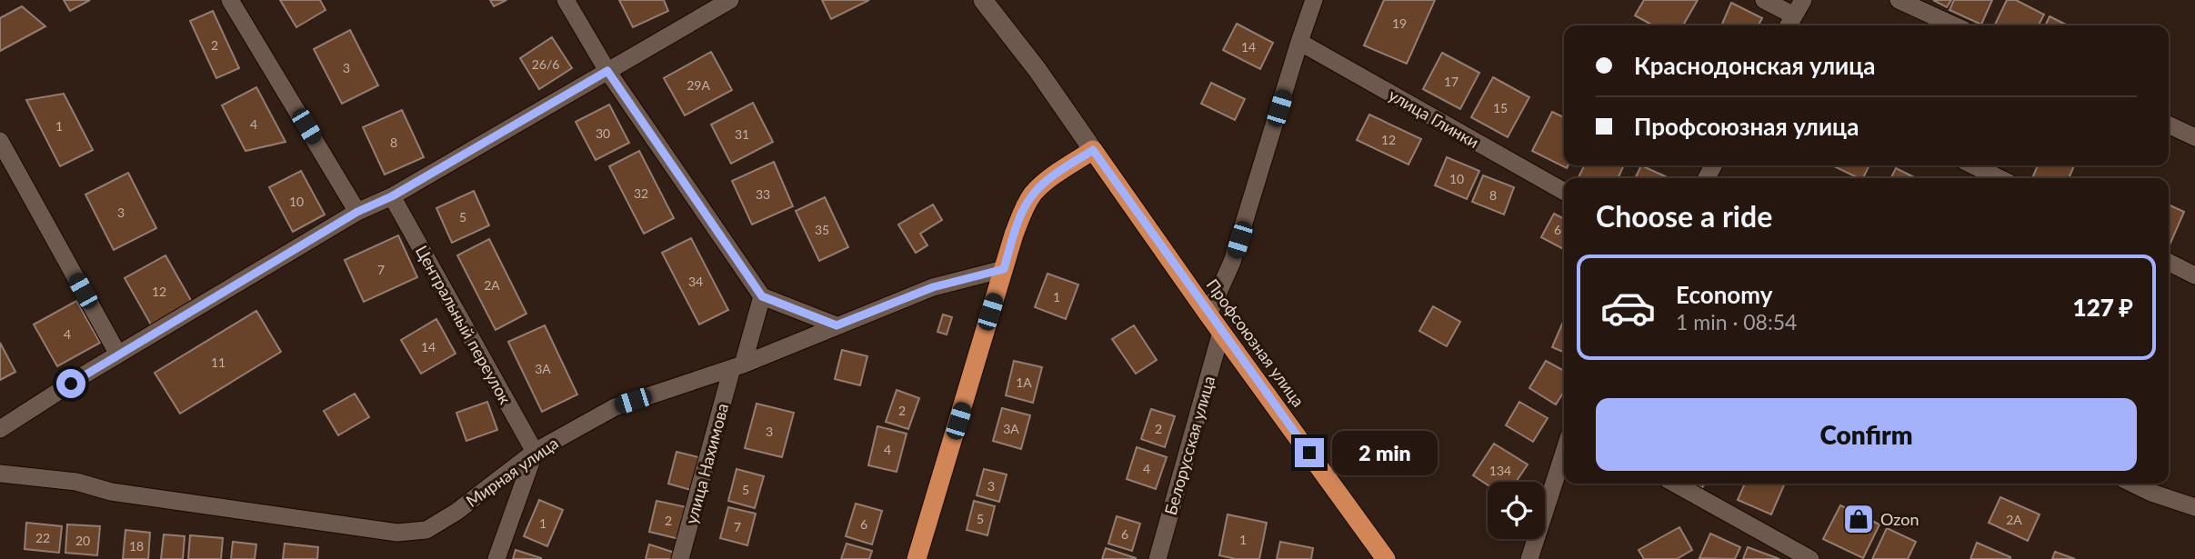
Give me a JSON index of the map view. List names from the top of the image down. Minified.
{"streets":{"highway":["Профсоюзная улица"],"street":["улица Глинки","Центральный переулок","Белорусская улица","улица Нахимова","Мирная улица"]},"crossings":[["Центральный переулок","Мирная улица"],["Профсоюзная улица","Белорусская улица"],["улица Нахимова","Мирная улица"]],"places":{"shop":["Ozon"]},"house_numbers":["19","2","14","26/6","3","17","29А","15","4","1","30","31","12","8","10","32","33","8","10","3","5","35","6","7","34","2А","12","1","4","14","11","3А","1А","2","3А","2","3","4","4","134","3","5","5","2А","2","1","6","7","6","22","1","20","18"],"page":{"banner":["Краснодонская улица","Профсоюзная улица"],"heading":"Choose a ride","list":[{"name":"Economy","note":"1 min · 08:54","value":"127 ₽"}],"buttons":"Confirm","bubble":"2 min"}}
